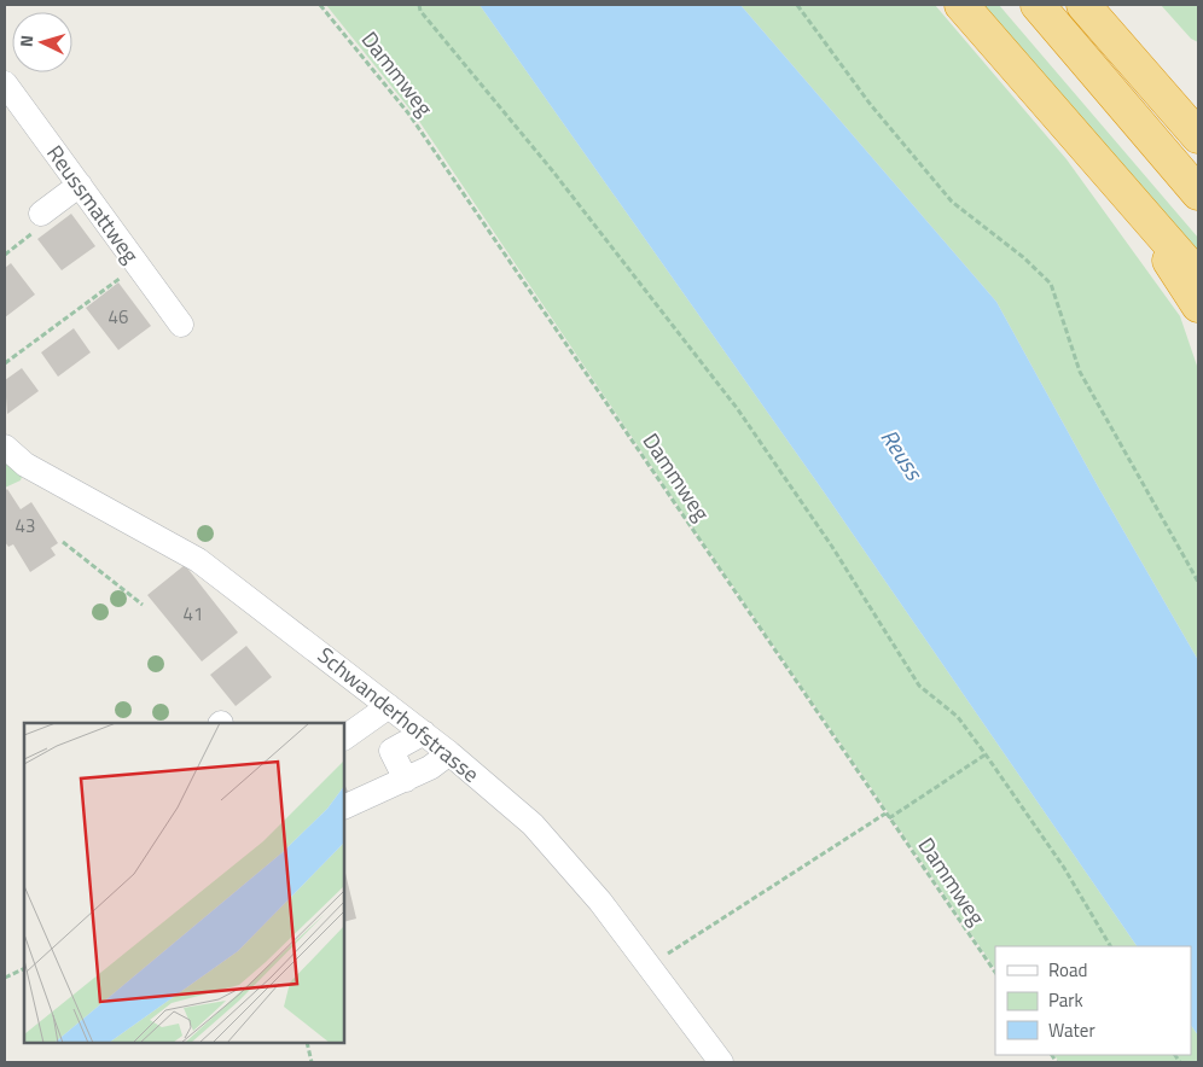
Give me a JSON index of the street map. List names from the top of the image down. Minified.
{"streets":{"street":["Reussmattweg","Schwanderhofstrasse"],"path":["Dammweg"]},"water":["Reuss"],"house_numbers":["46","43","41"],"legend":["Road","Park","Water"],"north":"left"}
